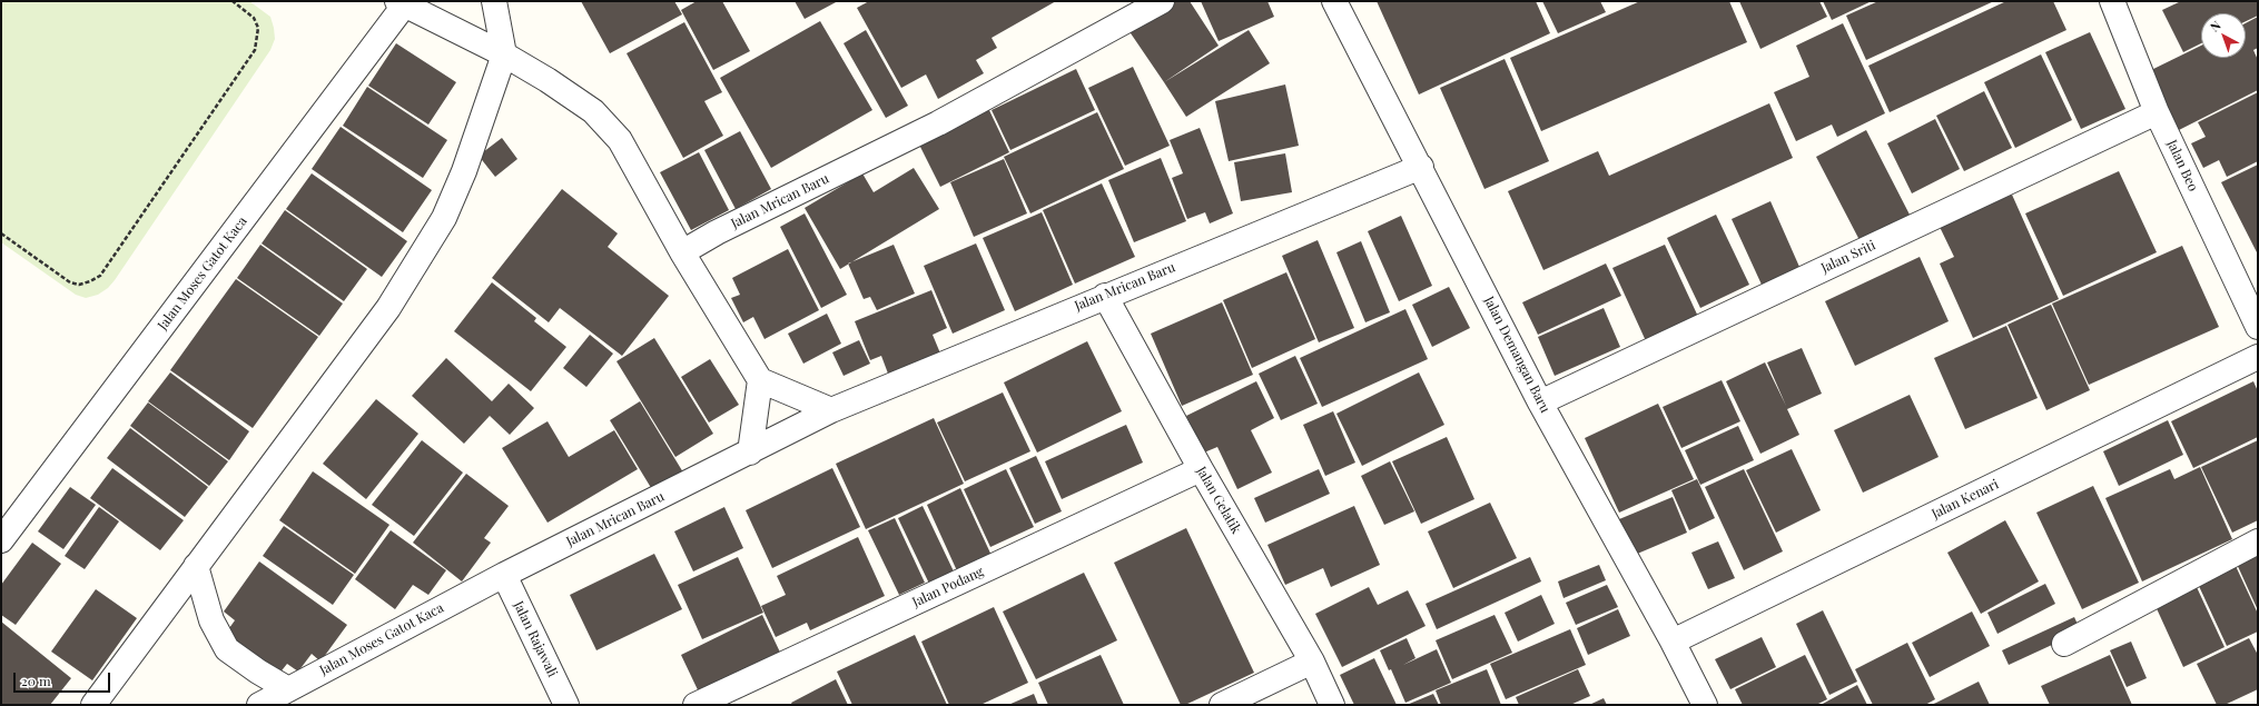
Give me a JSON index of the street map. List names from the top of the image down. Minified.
{"streets":{"street":["Jalan Beo","Jalan Mrican Baru","Jalan Sriti","Jalan Moses Gatot Kaca","Jalan Demangan Baru","Jalan Kenari","Jalan Gelatik","Jalan Podang","Jalan Rajawali"]},"crossings":[["Jalan Beo","Jalan Sriti"],["Jalan Mrican Baru","Jalan Moses Gatot Kaca"],["Jalan Mrican Baru","Jalan Demangan Baru"],["Jalan Mrican Baru","Jalan Gelatik"],["Jalan Mrican Baru","Jalan Rajawali"],["Jalan Sriti","Jalan Demangan Baru"],["Jalan Moses Gatot Kaca","Jalan Rajawali"],["Jalan Demangan Baru","Jalan Kenari"],["Jalan Gelatik","Jalan Podang"]],"scale_bar":"20 m","north":"top left"}
